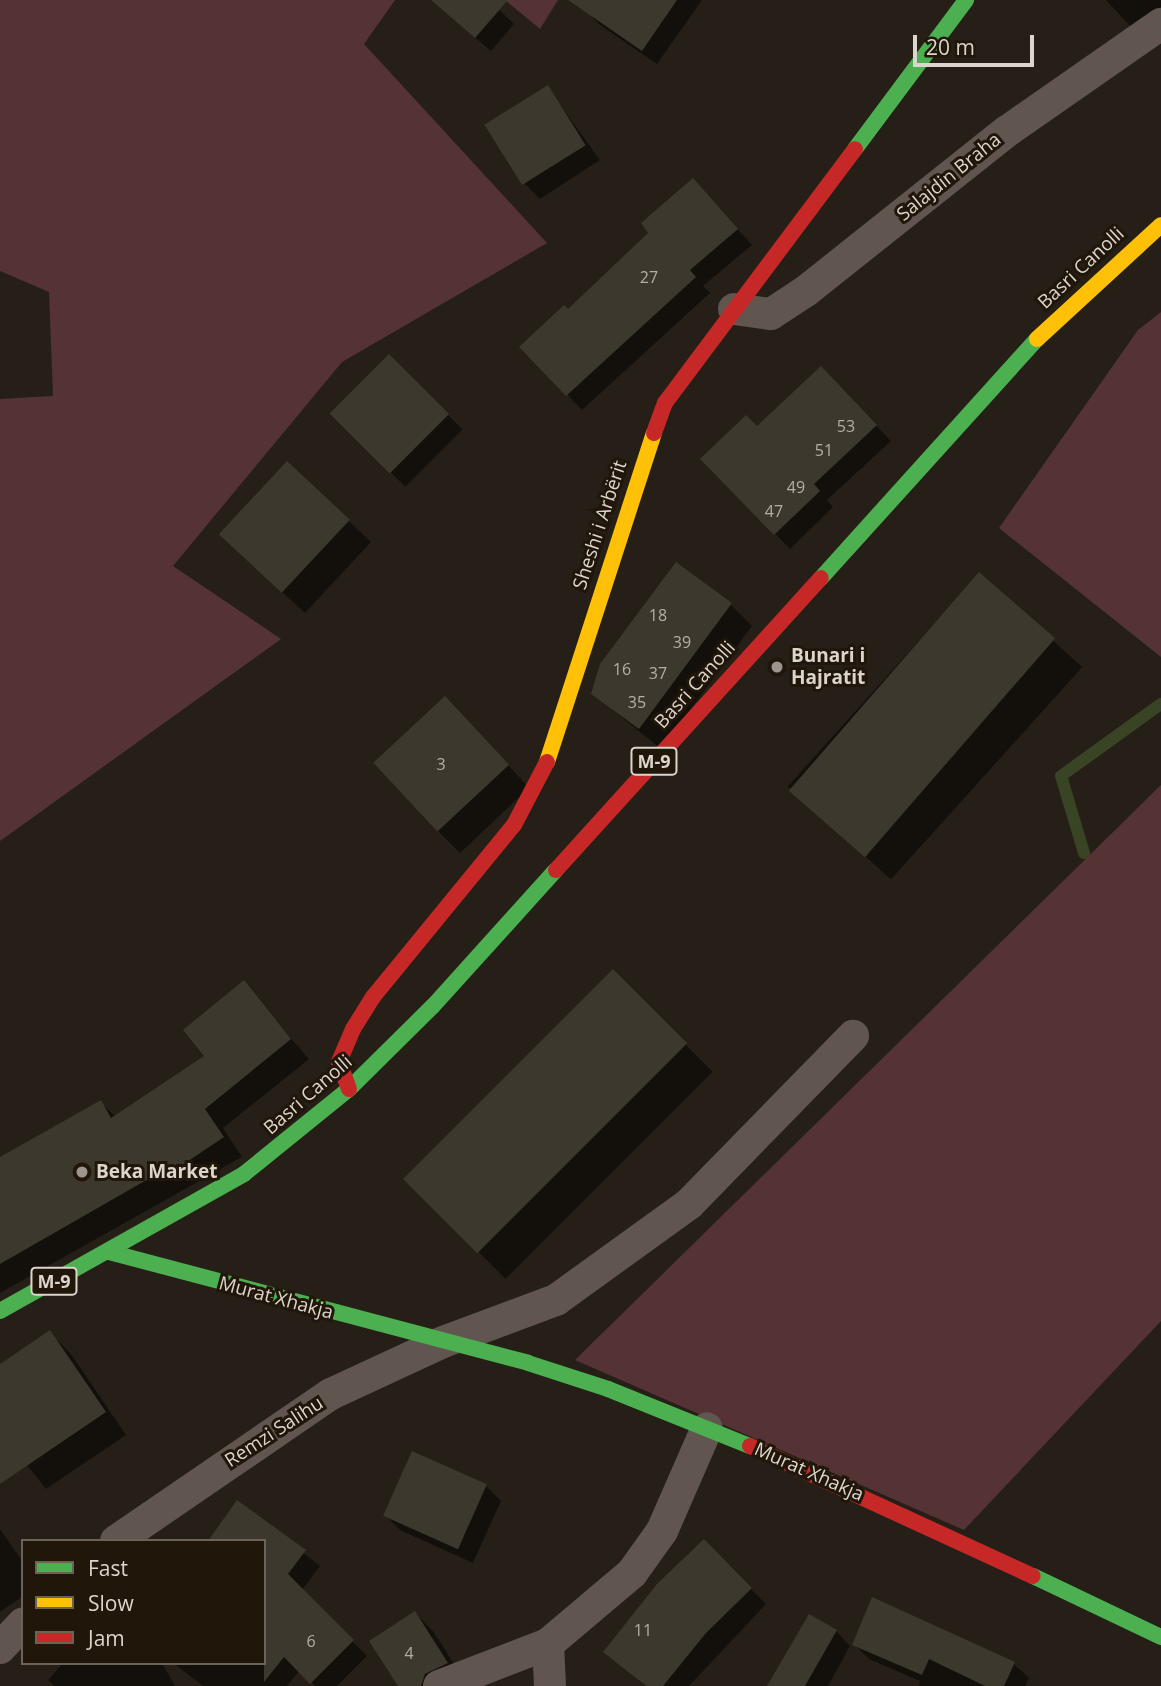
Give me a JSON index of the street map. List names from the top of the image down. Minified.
{"streets":{"street":["Salajdin Braha","Basri Canolli","Sheshi i Arbërit","M-9","Murat Xhakja","Remzi Salihu"]},"crossings":[["Salajdin Braha","Sheshi i Arbërit"],["Basri Canolli","Sheshi i Arbërit"],["Basri Canolli","M-9"],["Basri Canolli","Murat Xhakja"],["M-9","Murat Xhakja"],["Murat Xhakja","Remzi Salihu"]],"places":["Bunari i Hajratit","Beka Market"],"house_numbers":["27","53","51","49","47","18","39","16","37","35","3","11","6","4"],"legend":["Fast","Slow","Jam"],"scale_bar":"20 m"}
